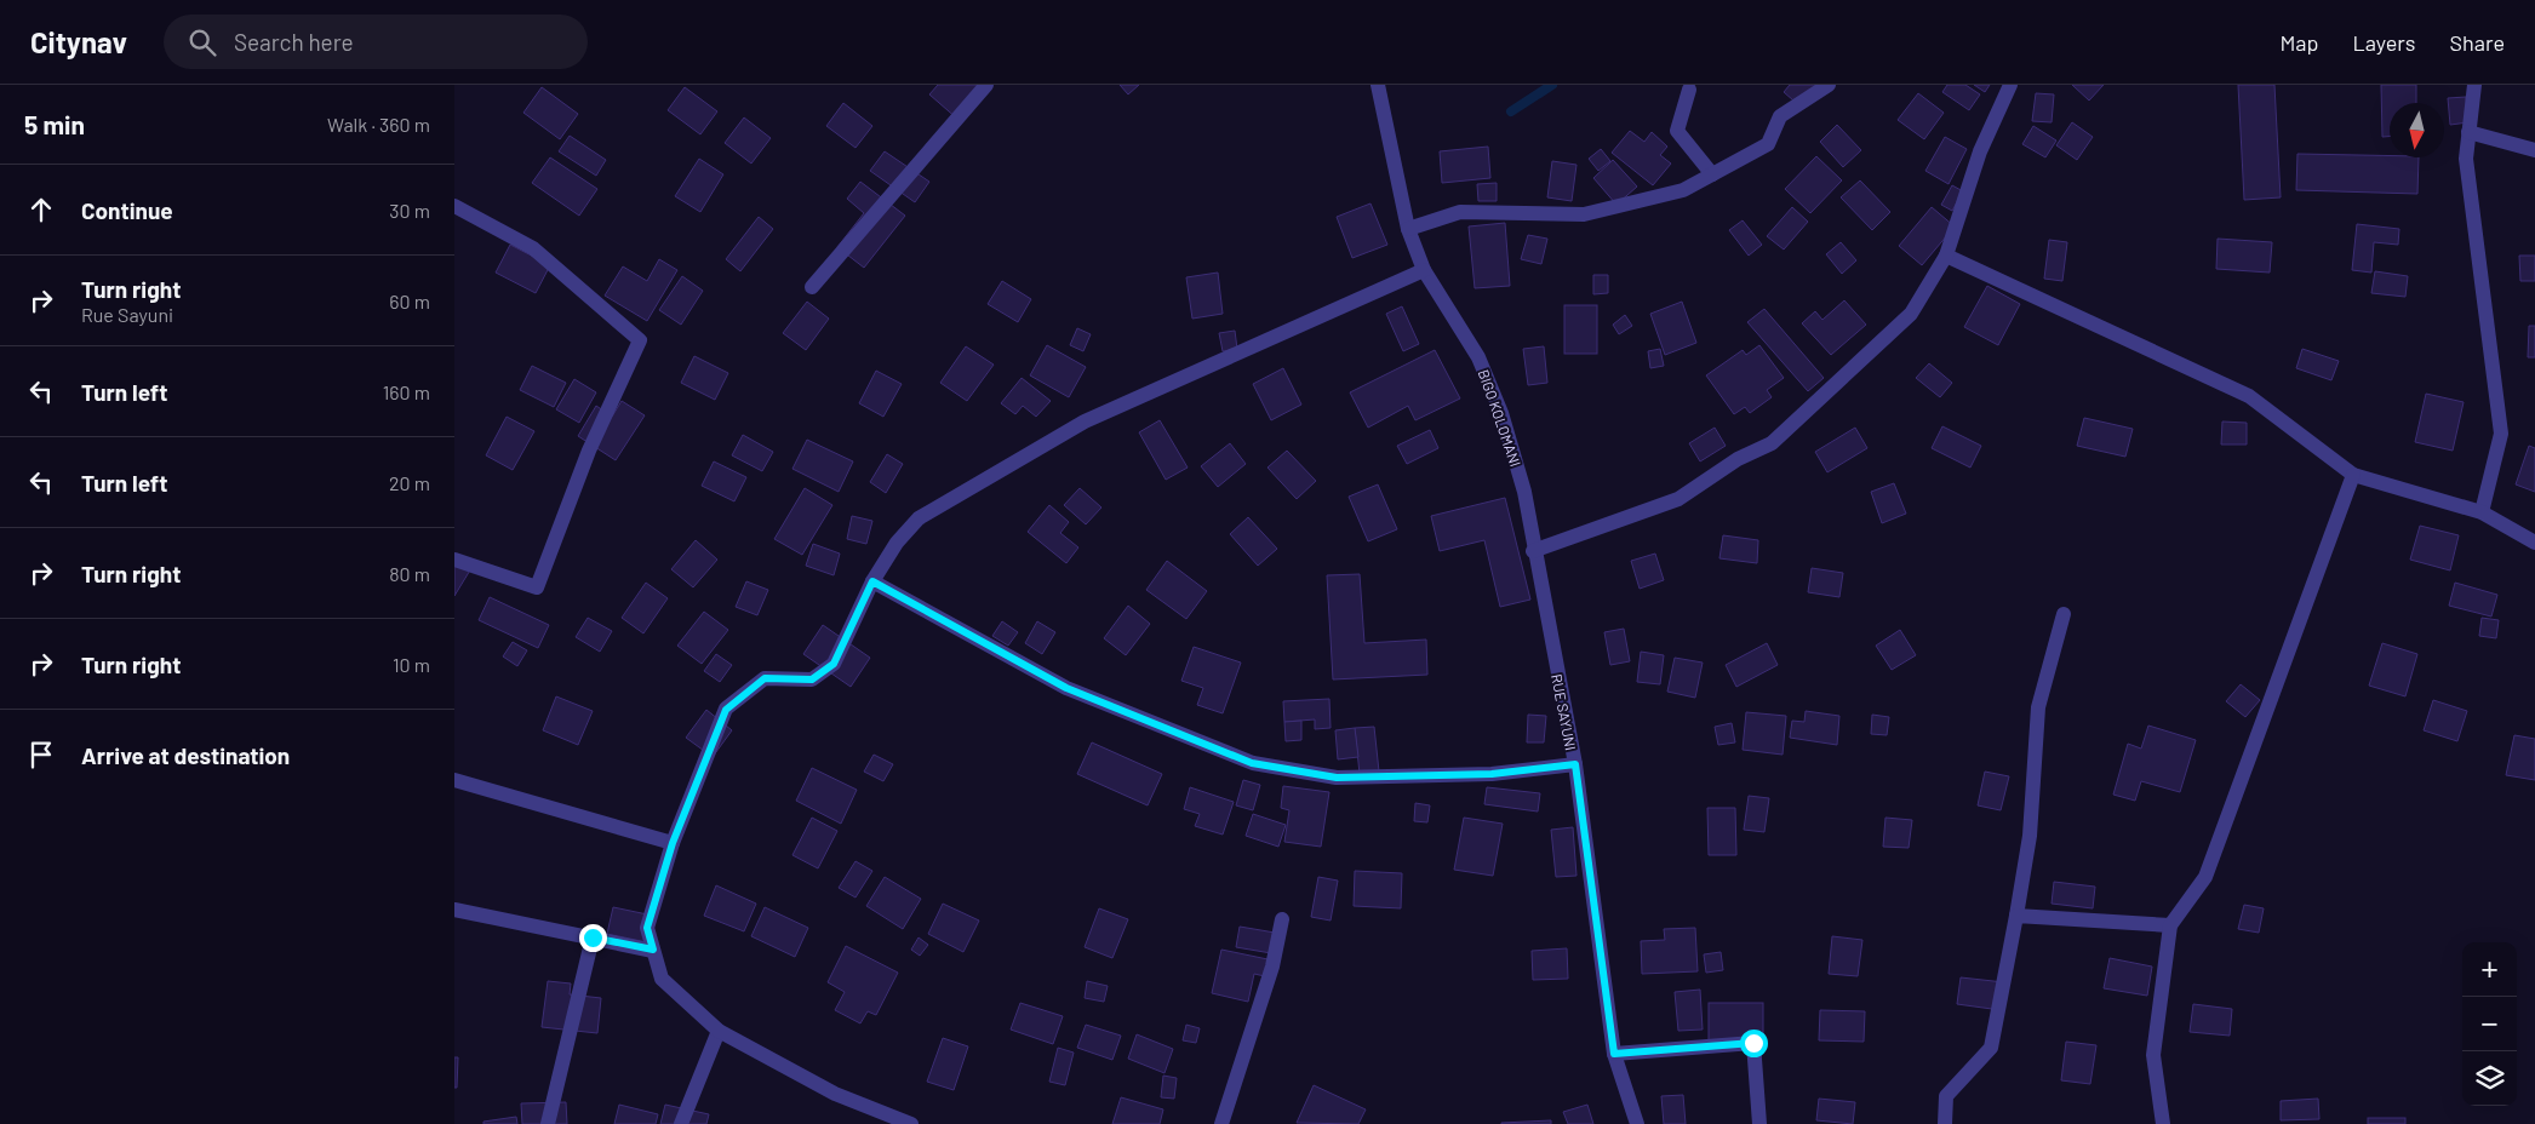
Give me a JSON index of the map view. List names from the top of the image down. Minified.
{"streets":{"street":["BIGO KOLOMANI","RUE SAYUNI"]},"crossings":[["BIGO KOLOMANI","RUE SAYUNI"]],"north":"bottom","page":{"header":"Citynav","search":"Search here","nav":["Map","Layers","Share"],"heading":["5 min","Walk · 360 m"],"list":[["Continue","30 m"],["Turn right","Rue Sayuni","60 m"],["Turn left","160 m"],["Turn left","20 m"],["Turn right","80 m"],["Turn right","10 m"],"Arrive at destination"],"map_buttons":["+","−"]}}
